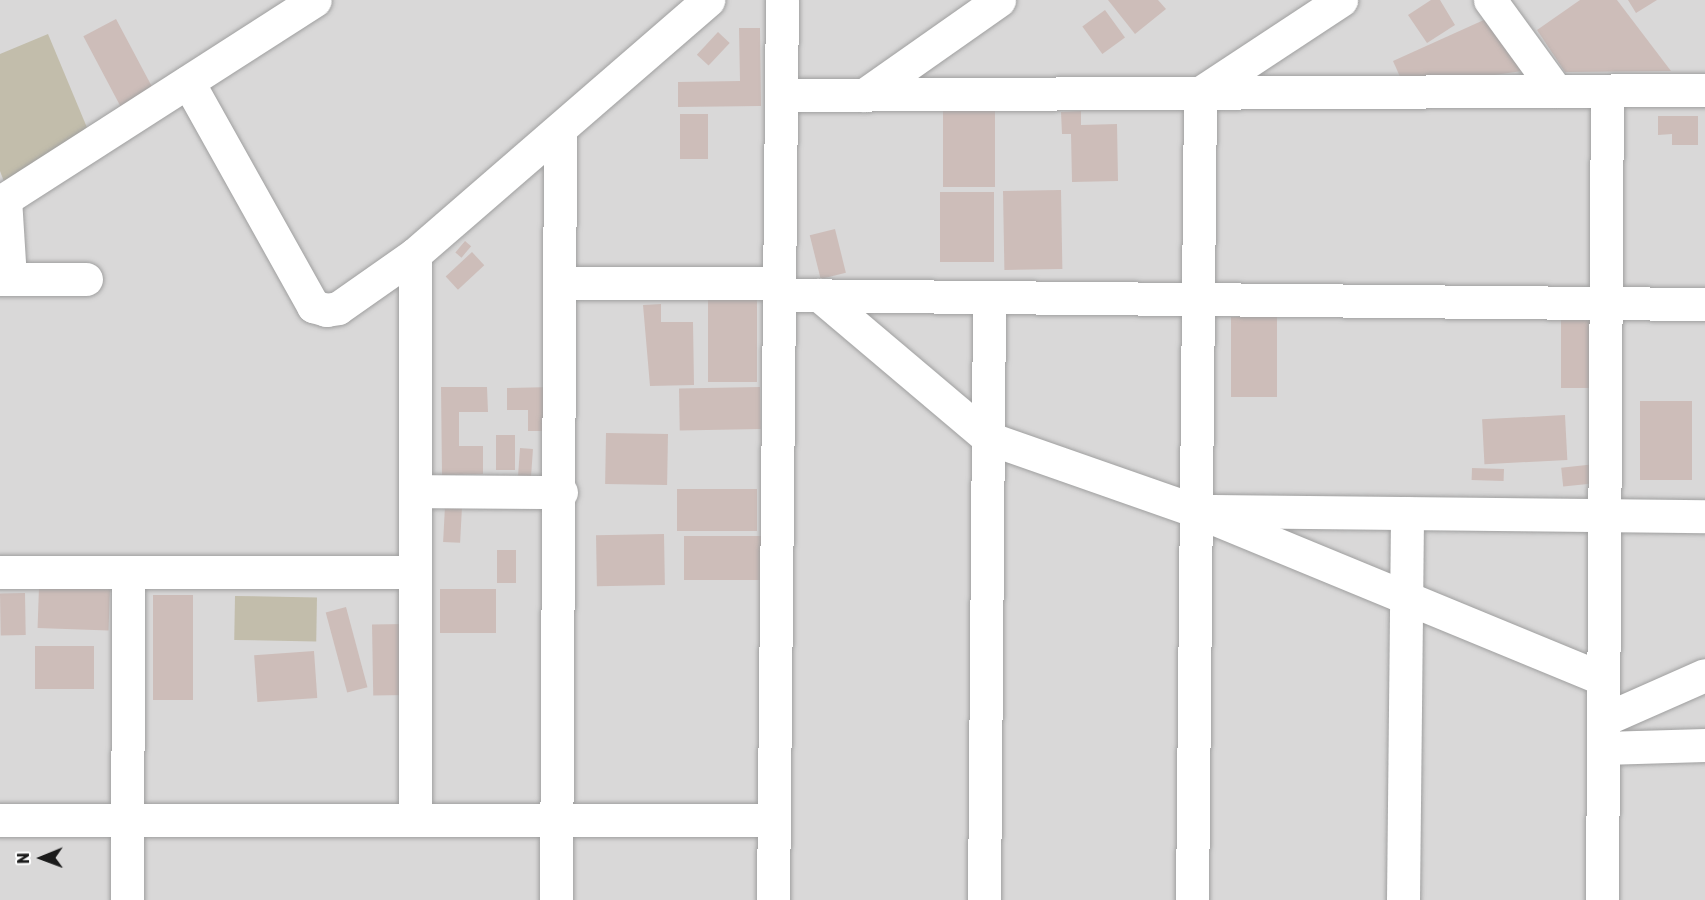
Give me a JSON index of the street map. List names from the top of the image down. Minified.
{"north":"left"}
